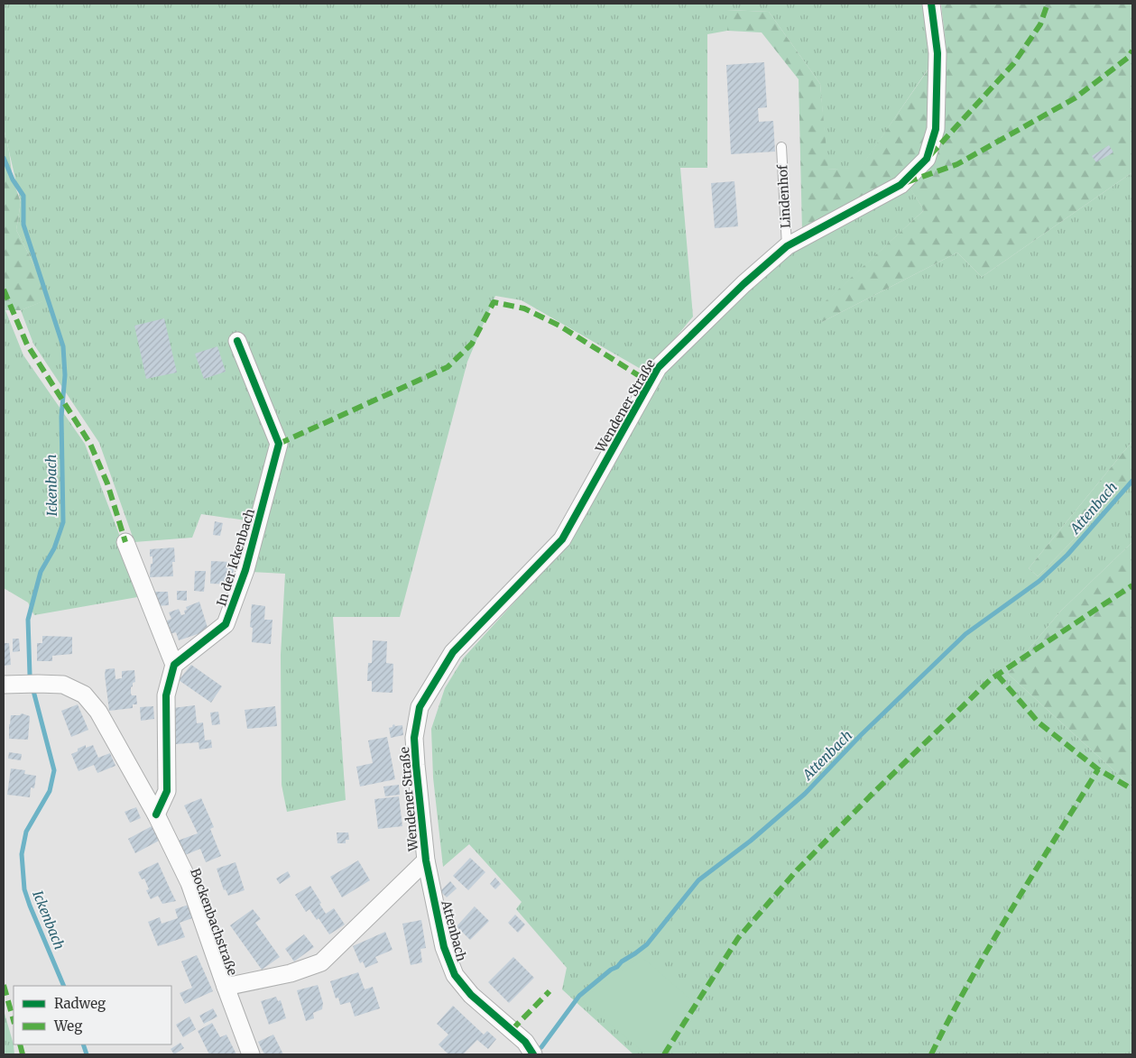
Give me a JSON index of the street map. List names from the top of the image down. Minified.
{"streets":{"street":["Wendener Straße","In der Ickenbach","Bockenbachstraße","Attenbach"],"lane":["Lindenhof"]},"crossings":[["Lindenhof","Wendener Straße"],["Wendener Straße","Bockenbachstraße"],["Wendener Straße","Attenbach"]],"water":["Ickenbach","Attenbach"],"legend":["Radweg","Weg"]}
